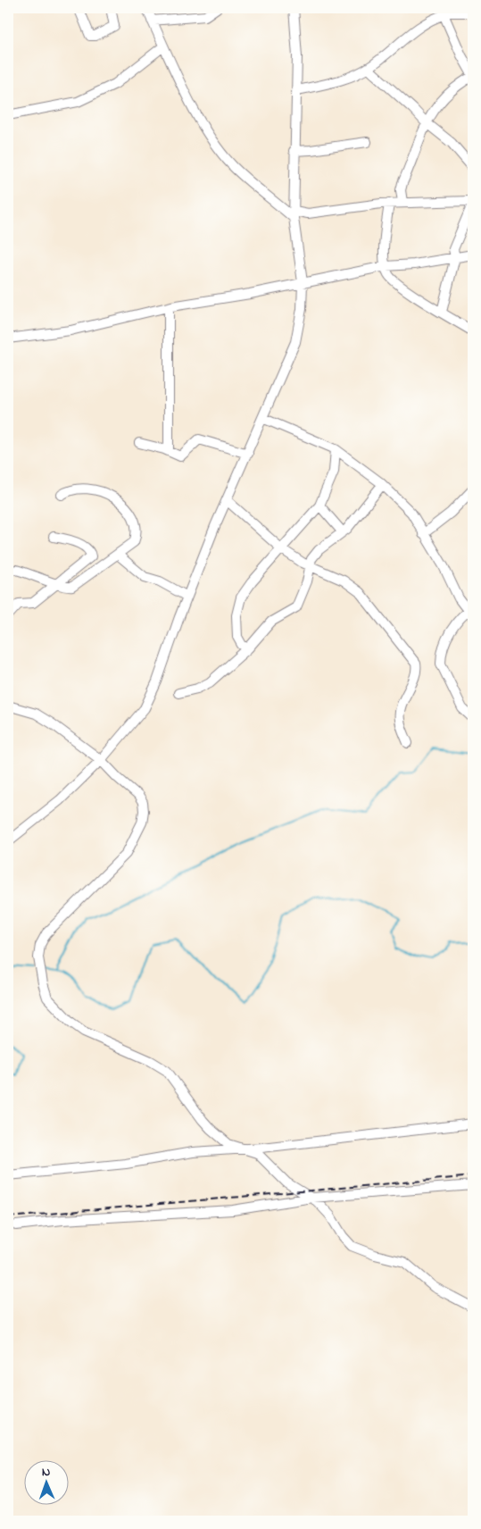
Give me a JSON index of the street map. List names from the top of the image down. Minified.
{"north":"top"}
